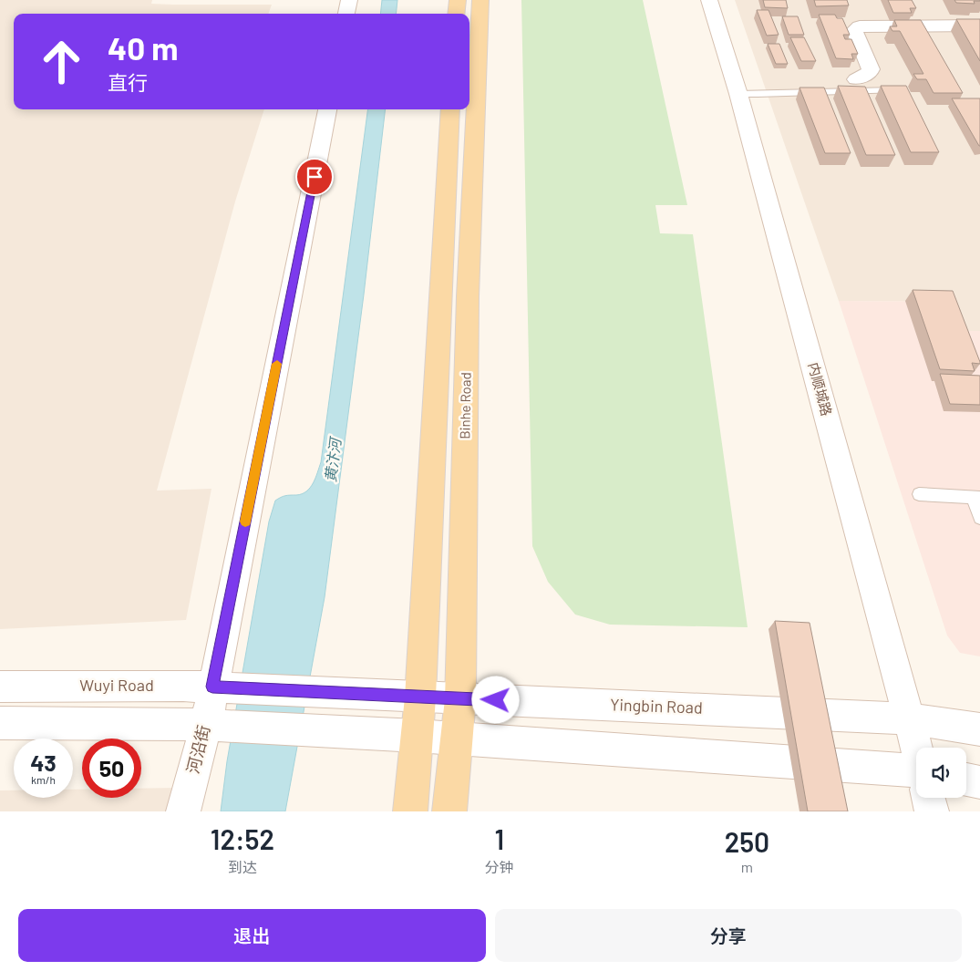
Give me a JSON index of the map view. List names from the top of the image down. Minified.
{"streets":{"main road":["Binhe Road"],"street":["内顺城路","Wuyi Road","Yingbin Road","河沿街"]},"crossings":[["内顺城路","Yingbin Road"],["Binhe Road","Yingbin Road"],["Wuyi Road","Yingbin Road"],["Wuyi Road","河沿街"]],"water":["黄汴河"],"page":{"turn":["40 m","直行"],"speed":"43 km/h","limit":"50","eta":["12:52","到达","1","分钟","250","m"],"buttons":["退出","分享"]}}
